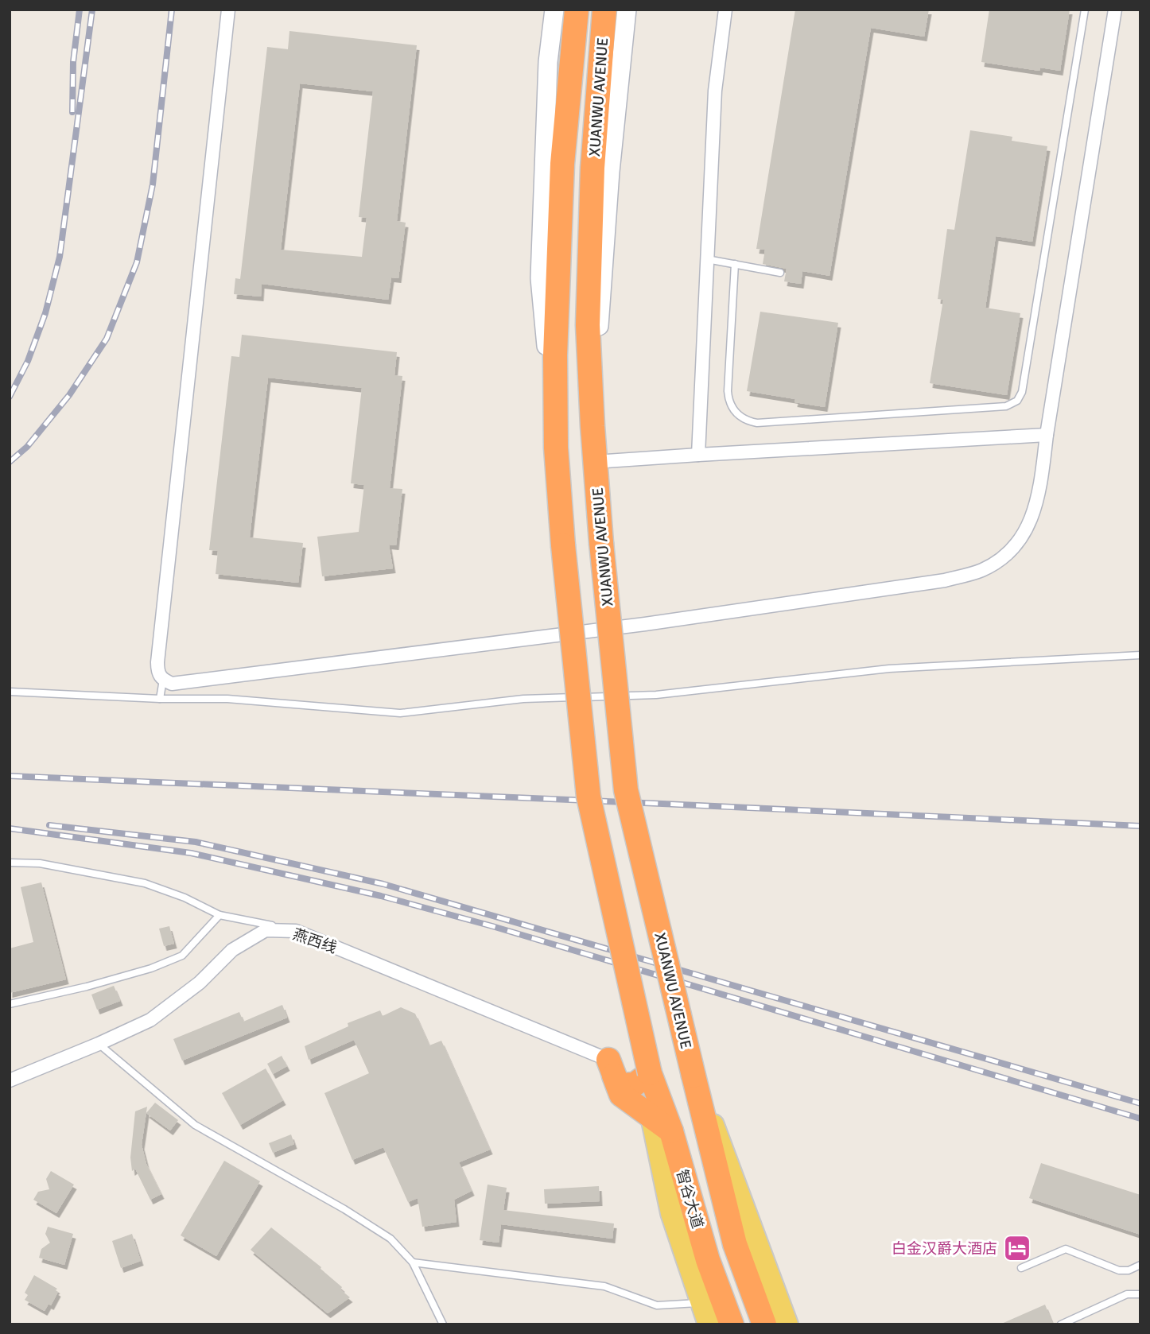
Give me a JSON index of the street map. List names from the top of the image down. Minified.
{"streets":{"highway":["XUANWU AVENUE","智谷大道"],"street":["燕西线"]},"crossings":[["XUANWU AVENUE","智谷大道"]],"places":{"hotel":["白金汉爵大酒店"]}}
